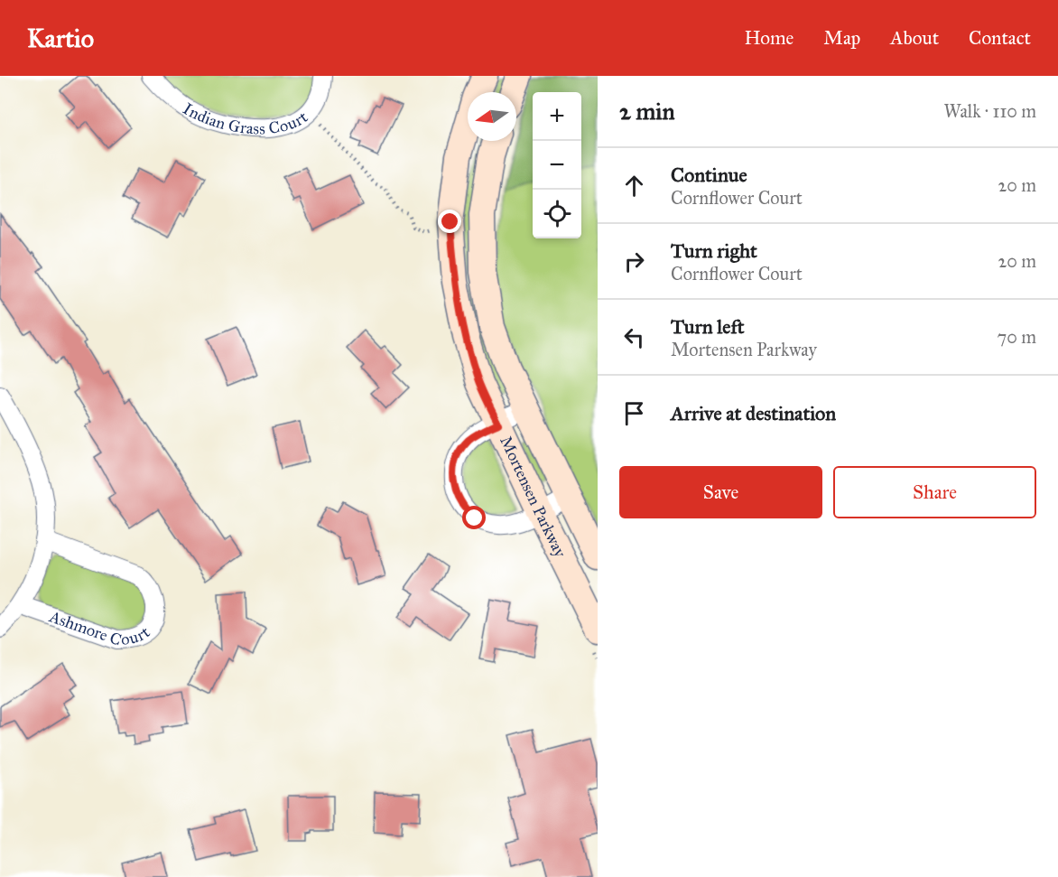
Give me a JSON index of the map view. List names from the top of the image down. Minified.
{"streets":{"street":["Indian Grass Court","Mortensen Parkway","Ashmore Court"]},"north":"left","page":{"header":"Kartio","nav":["Home","Map","About","Contact"],"heading":["2 min","Walk · 110 m"],"map_buttons":["+","−"],"list":[["Continue","Cornflower Court","20 m"],["Turn right","Cornflower Court","20 m"],["Turn left","Mortensen Parkway","70 m"],"Arrive at destination"],"buttons":["Save","Share"]}}
